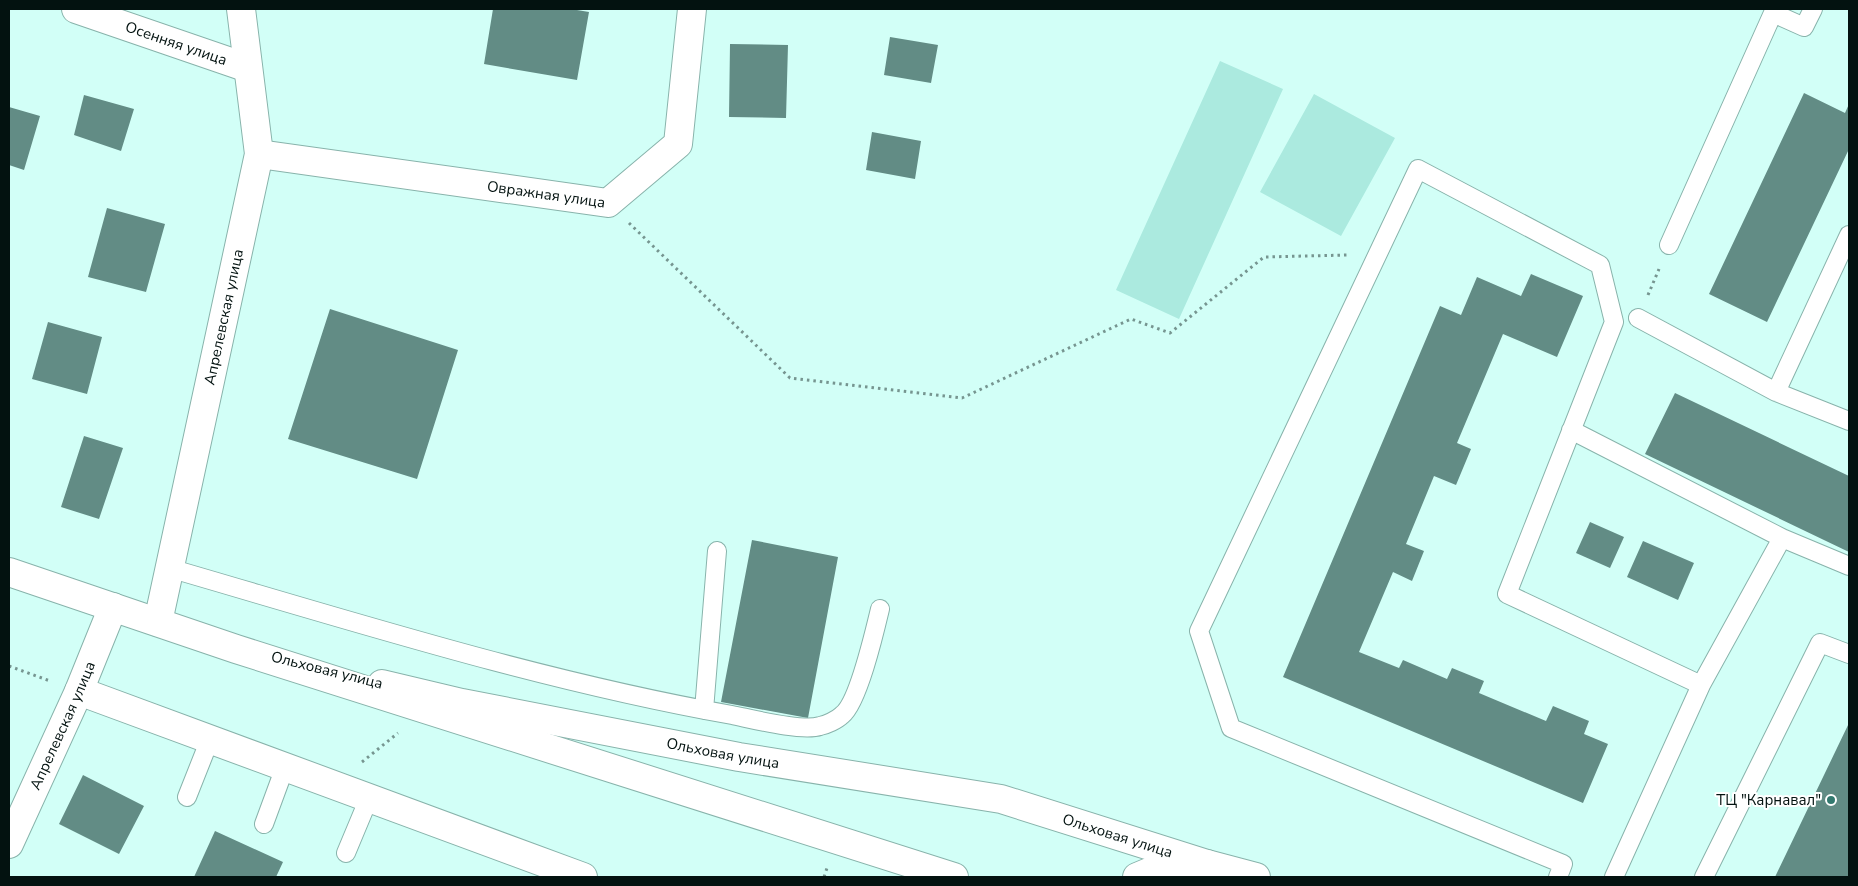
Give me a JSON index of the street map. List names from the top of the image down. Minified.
{"streets":{"street":["Осенняя улица","Овражная улица","Апрелевская улица","Ольховая улица"]},"crossings":[["Осенняя улица","Апрелевская улица"],["Овражная улица","Апрелевская улица"],["Апрелевская улица","Ольховая улица"]],"places":["ТЦ \"Карнавал\""]}
